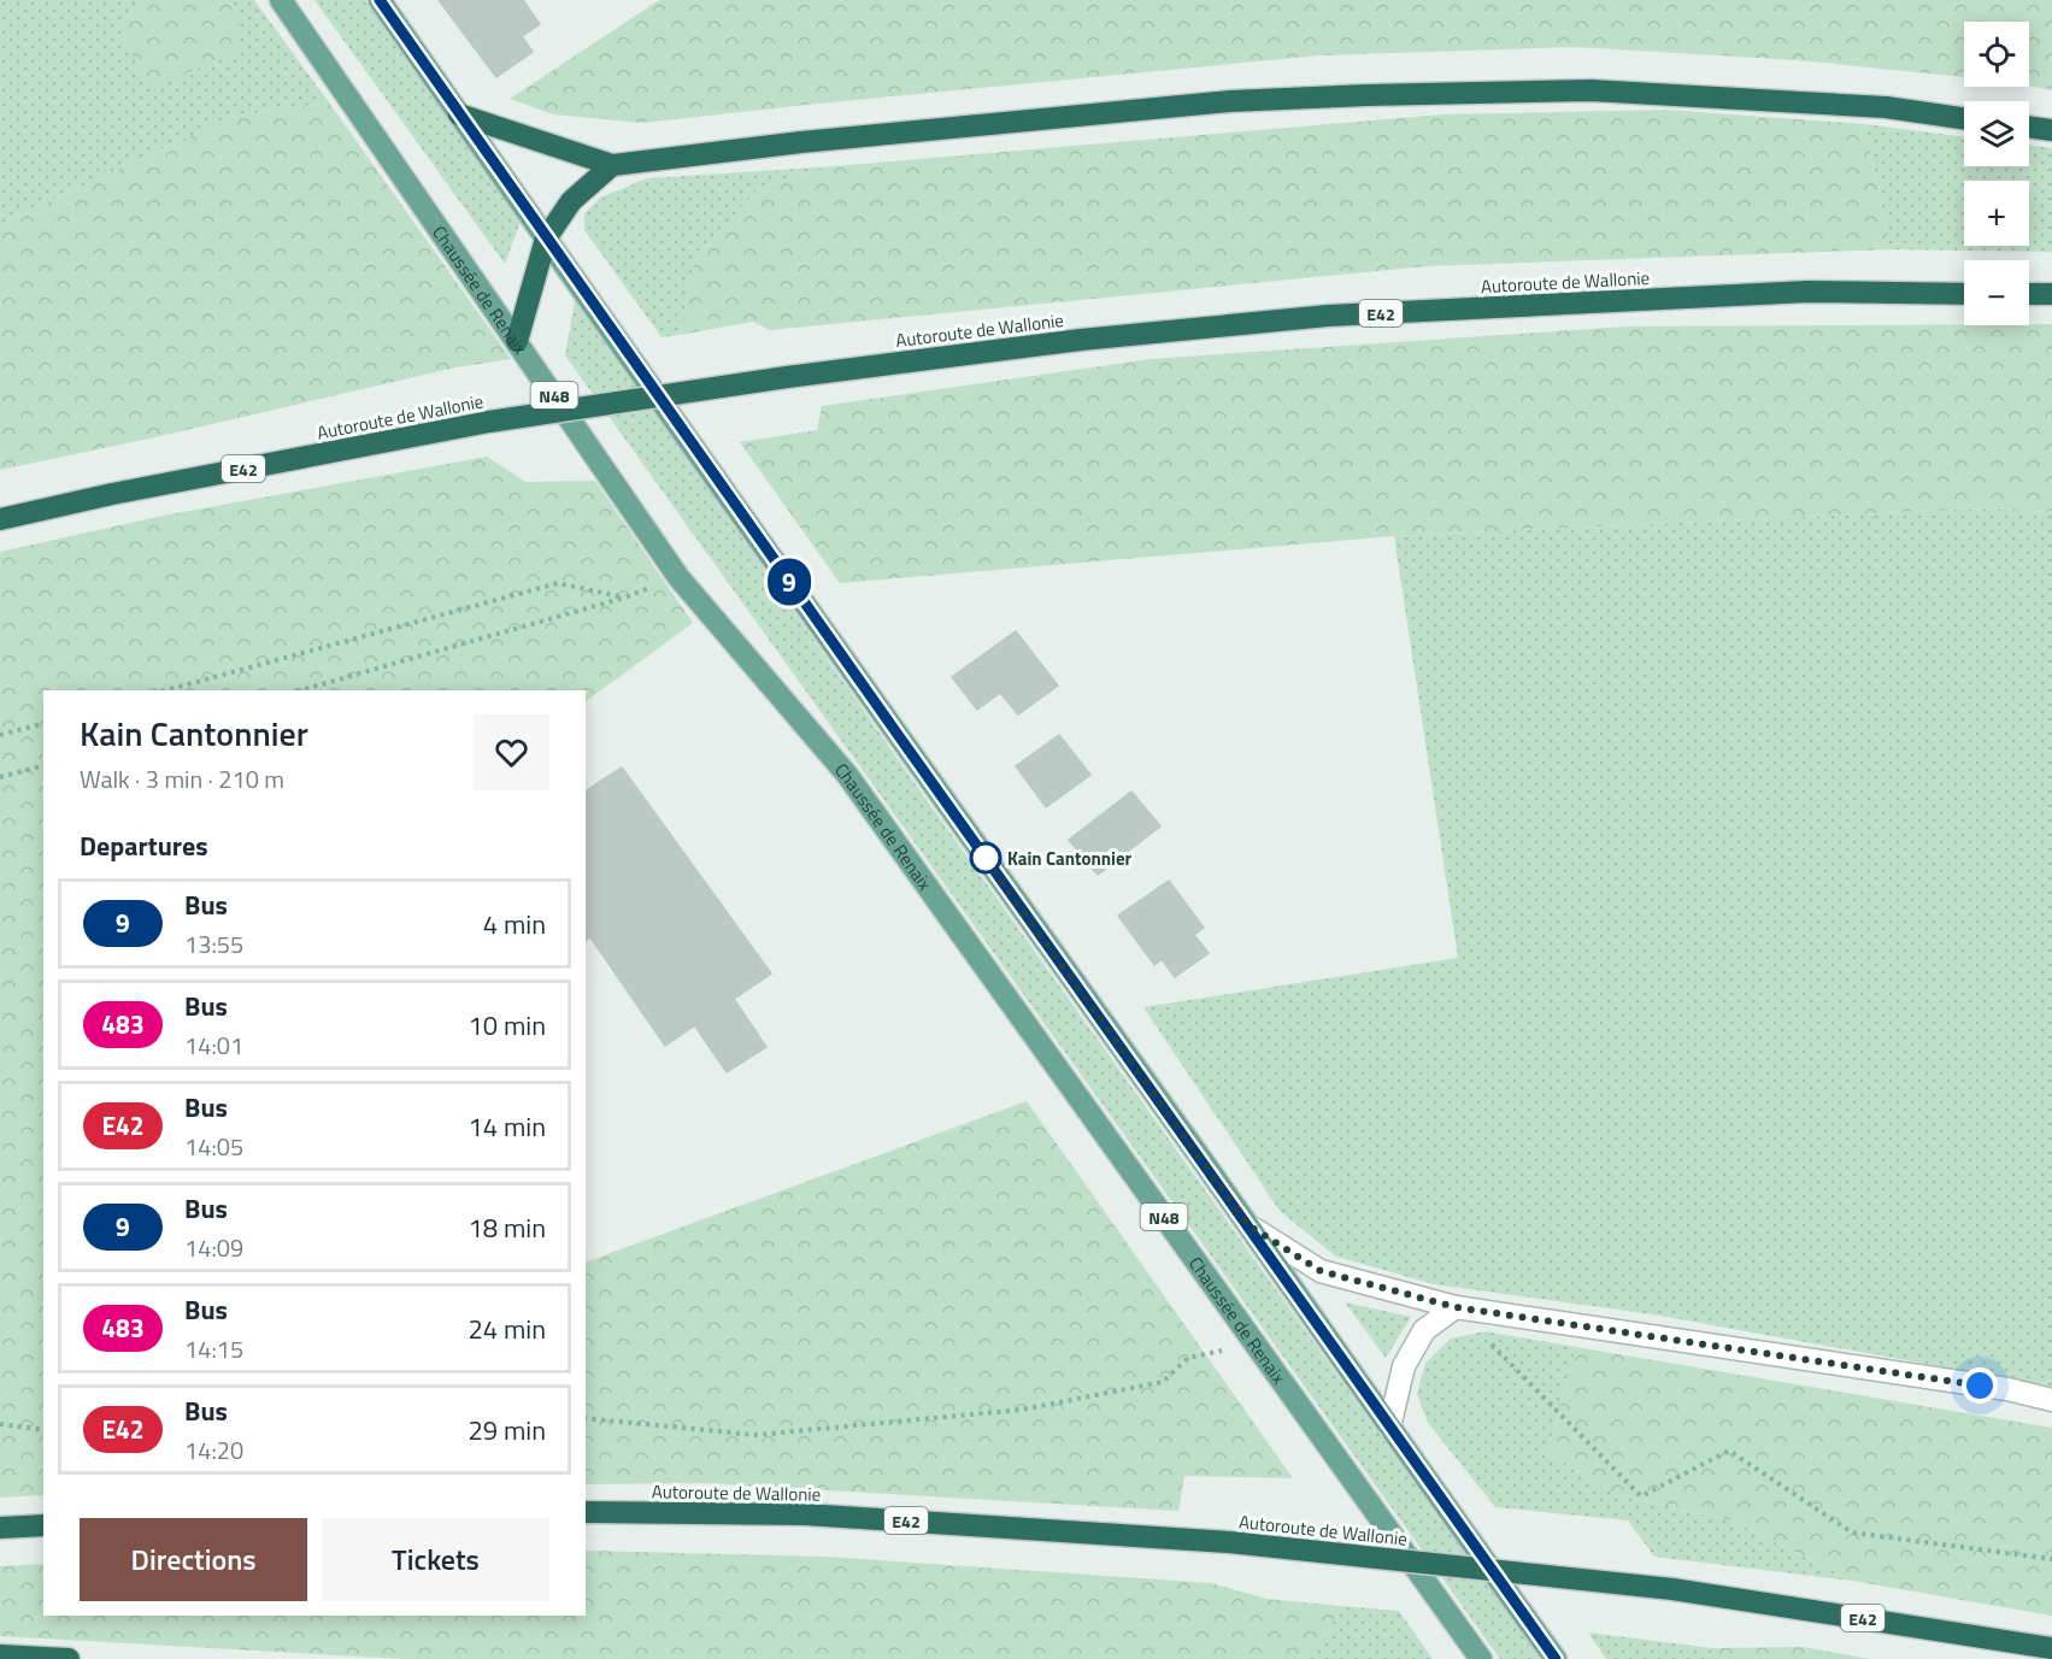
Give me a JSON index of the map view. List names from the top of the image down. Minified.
{"streets":{"highway":["Autoroute de Wallonie","E42"],"main road":["Chaussée de Renaix","N48"]},"places":["Kain Cantonnier"],"lines":["bus line 9"],"page":{"on_map":"9","map_buttons":["+","−"],"heading":[["Kain Cantonnier","Walk · 3 min · 210 m"],"Departures"],"list":[{"mark":"9","name":"Bus","note":"13:55","value":"4 min"},{"mark":"483","name":"Bus","note":"14:01","value":"10 min"},{"mark":"E42","name":"Bus","note":"14:05","value":"14 min"},{"mark":"9","name":"Bus","note":"14:09","value":"18 min"},{"mark":"483","name":"Bus","note":"14:15","value":"24 min"},{"mark":"E42","name":"Bus","note":"14:20","value":"29 min"}],"buttons":["Directions","Tickets"]}}
